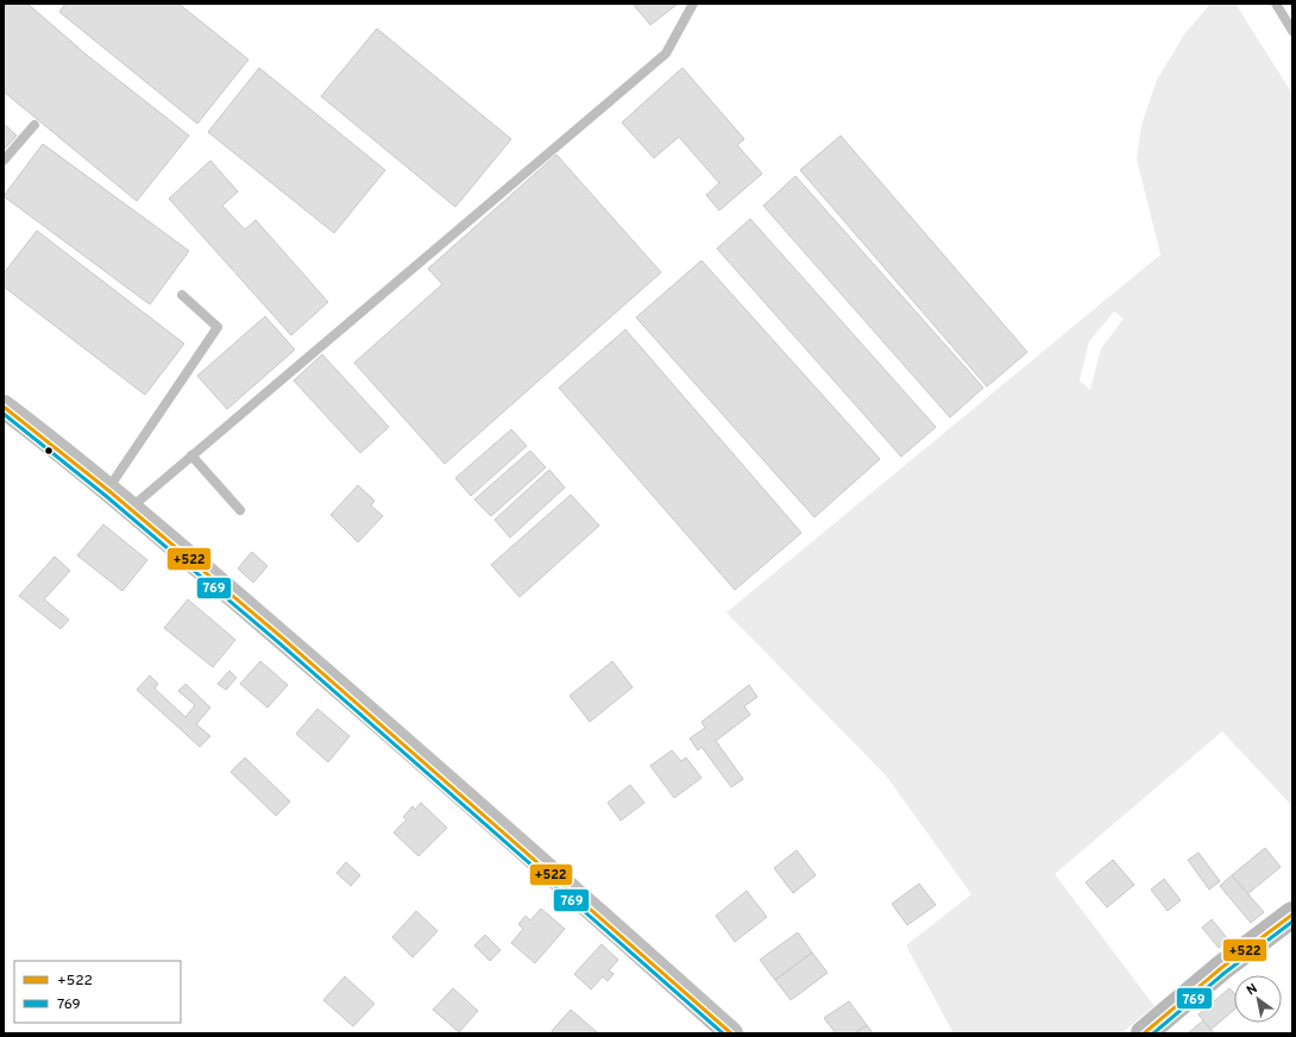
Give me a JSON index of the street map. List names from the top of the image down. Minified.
{"lines":["transit line +522","transit line 769"],"legend":["+522","769"],"north":"top left"}
